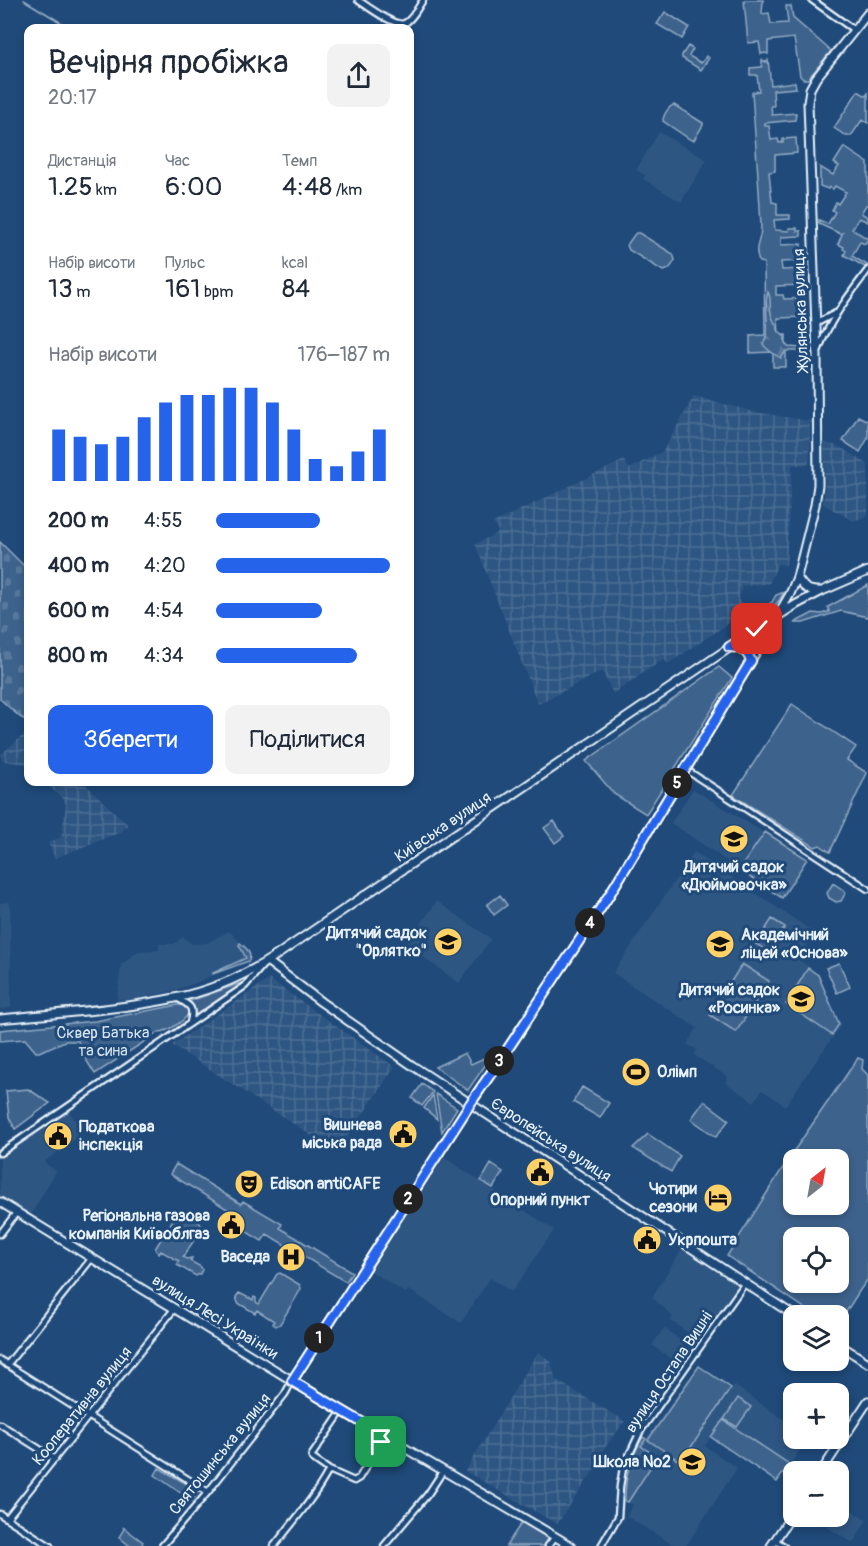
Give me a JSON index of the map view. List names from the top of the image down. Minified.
{"streets":{"street":["Жулянська вулиця","Київська вулиця","Європейська вулиця","вулиця Лесі Українки","вулиця Остапа Вишні","Кооперативна вулиця","Святошинська вулиця"]},"crossings":[["Жулянська вулиця","Київська вулиця"],["Жулянська вулиця","Святошинська вулиця"],["Київська вулиця","Європейська вулиця"],["Київська вулиця","Святошинська вулиця"],["Європейська вулиця","вулиця Остапа Вишні"],["Європейська вулиця","Святошинська вулиця"],["вулиця Лесі Українки","Кооперативна вулиця"],["вулиця Лесі Українки","Святошинська вулиця"]],"parks":["Сквер Батька та сина"],"places":{"school or university":["Дитячий садок «Дюймовочка»","Дитячий садок \"Орлятко\"","Академічний ліцей «Основа»","Дитячий садок «Росинка»","Школа №2"],"sports":["Олімп"],"public building":["Вишнева міська рада","Податкова інспекція","Опорний пункт","Регіональна газова компанія Київоблгаз","Укрпошта"],"theatre":["Edison antiCAFE"],"hotel":["Чотири сезони"],"hospital":["Васеда"]},"north":"top right","page":{"heading":["Вечірня пробіжка","20:17"],"stats":[["Дистанція","1.25 km"],["Час","6:00"],["Темп","4:48 /km"],["Набір висоти","13 m"],["Пульс","161 bpm"],["kcal","84"]],"chart":["Набір висоти","176–187 m"],"list":[{"name":"200 m","note":"4:55"},{"name":"400 m","note":"4:20"},{"name":"600 m","note":"4:54"},{"name":"800 m","note":"4:34"}],"buttons":["Зберегти","Поділитися"],"pins":["5","4","3","2","1"],"map_buttons":["+","−"]}}
